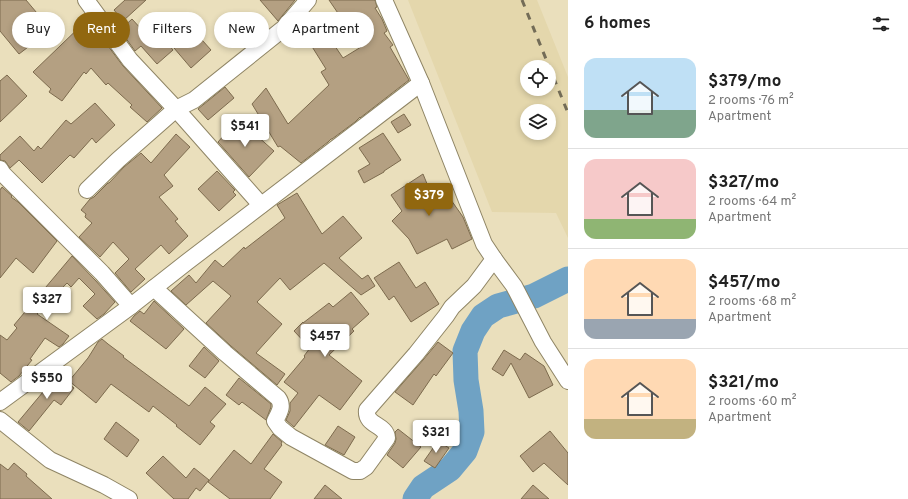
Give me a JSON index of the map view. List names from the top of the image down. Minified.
{"page":{"heading":"6 homes","chip":["Buy","Rent","Filters","New","Apartment"],"list":[{"name":"$379/mo","note":"2 rooms · 76 m² · Apartment"},{"name":"$327/mo","note":"2 rooms · 64 m² · Apartment"},{"name":"$457/mo","note":"2 rooms · 68 m² · Apartment"},{"name":"$321/mo","note":"2 rooms · 60 m² · Apartment"}],"price":["$541","$379","$327","$457","$550","$321"]}}
